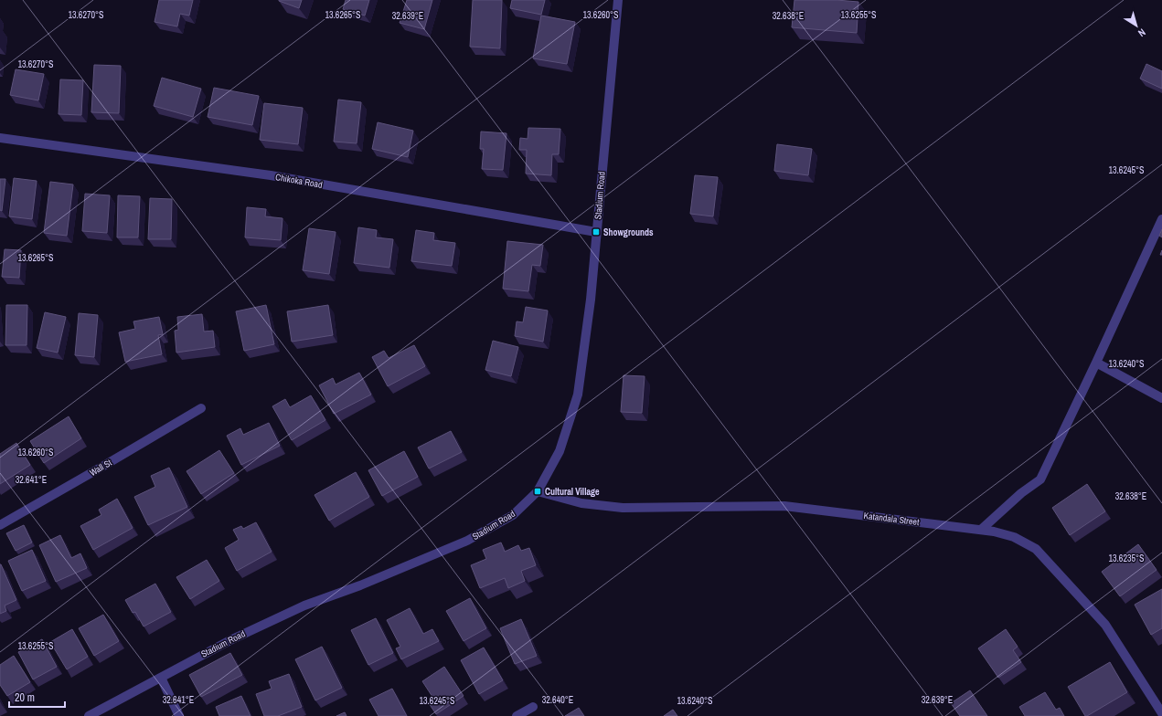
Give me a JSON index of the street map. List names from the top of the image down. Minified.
{"streets":{"street":["Chikoka Road","Stadium Road","Wall St","Katandala Street"]},"crossings":[["Chikoka Road","Stadium Road"],["Stadium Road","Katandala Street"]],"places":{"transit":["Showgrounds","Cultural Village"]},"scale_bar":"20 m","north":"bottom right","coordinates":["13.6270°S","13.6260°S","13.6255°S","13.6265°S","32.639°E","32.638°E","13.6245°S","13.6240°S","32.641°E","13.6235°S","32.640°E"]}
